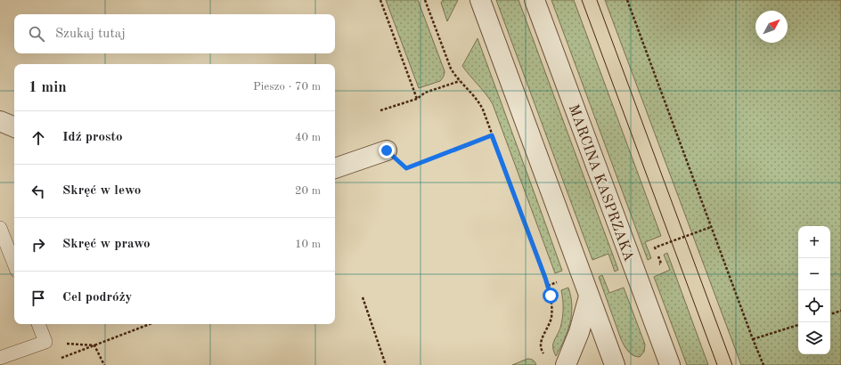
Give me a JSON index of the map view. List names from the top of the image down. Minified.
{"streets":{"street":["MARCINA KASPRZAKA"]},"north":"top right","page":{"search":"Szukaj tutaj","heading":["1 min","Pieszo · 70 m"],"list":[["Idź prosto","40 m"],["Skręć w lewo","20 m"],["Skręć w prawo","10 m"],"Cel podróży"],"map_buttons":["+","−"]}}
